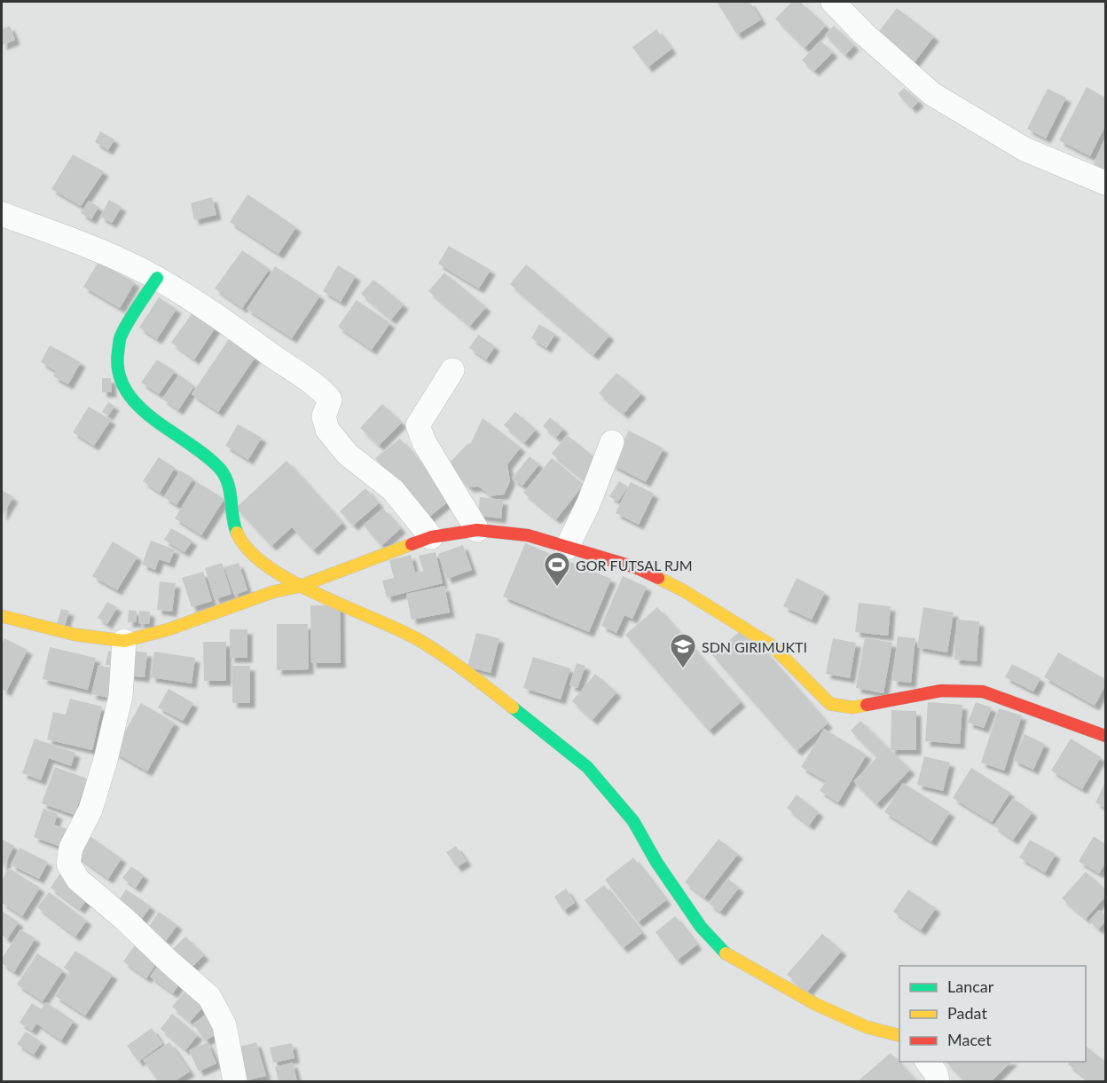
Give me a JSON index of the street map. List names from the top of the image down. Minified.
{"places":{"sports":["GOR FUTSAL RJM"],"school or university":["SDN GIRIMUKTI"]},"legend":["Lancar","Padat","Macet"]}
